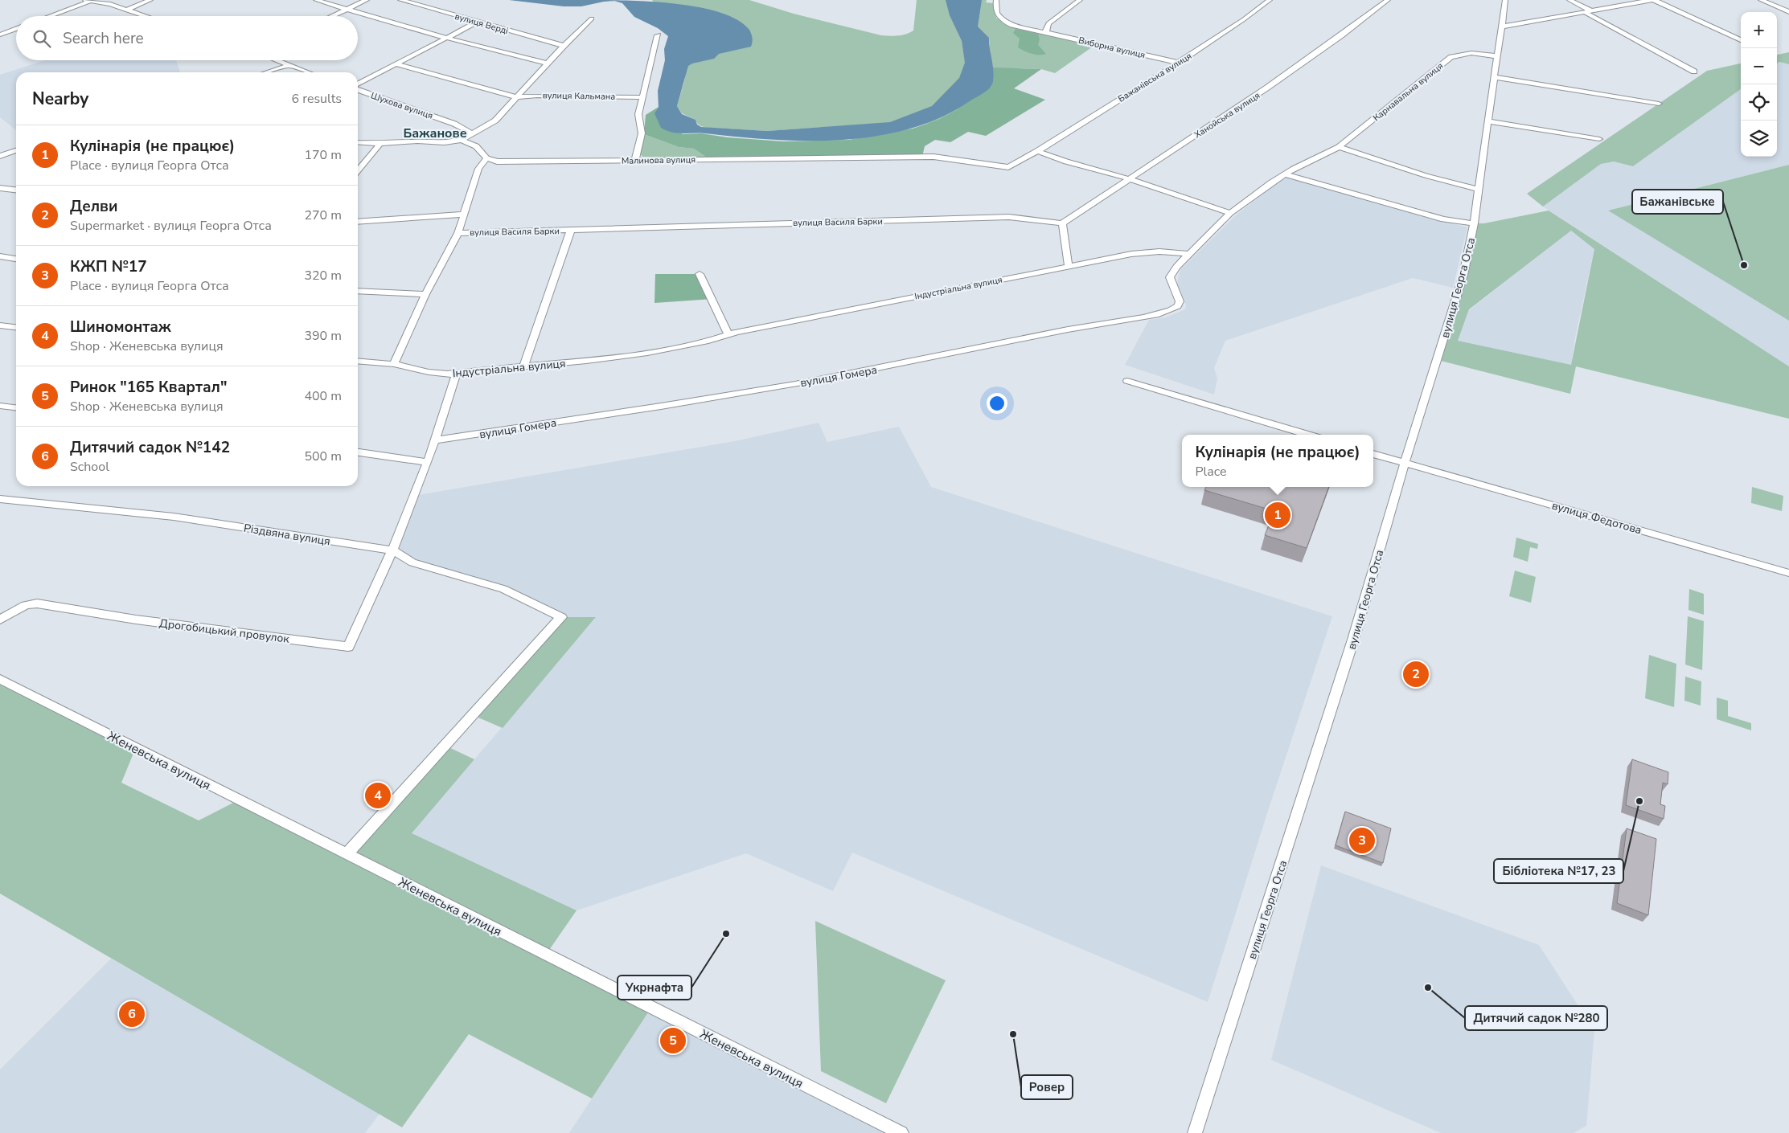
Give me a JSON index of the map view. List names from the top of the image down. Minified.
{"streets":{"street":["вулиця Верді","Виборна вулиця","Бажанівська вулиця","Карнавальна вулиця","вулиця Кальмана","Шухова вулиця","Ханойська вулиця","Малинова вулиця","вулиця Василя Барки","Індустріальна вулиця","вулиця Георга Отса","вулиця Гомера","вулиця Федотова","Різдвяна вулиця","Дрогобицький провулок","Женевська вулиця"]},"crossings":[["Виборна вулиця","Бажанівська вулиця"],["Бажанівська вулиця","Малинова вулиця"],["Карнавальна вулиця","Індустріальна вулиця"],["Карнавальна вулиця","вулиця Георга Отса"],["Карнавальна вулиця","вулиця Гомера"],["Ханойська вулиця","вулиця Василя Барки"],["вулиця Василя Барки","Індустріальна вулиця"],["Індустріальна вулиця","вулиця Гомера"],["вулиця Георга Отса","вулиця Федотова"],["Різдвяна вулиця","Дрогобицький провулок"],["Різдвяна вулиця","Женевська вулиця"]],"districts":["Бажанове"],"places":["Бажанівське","Бібліотека №17, 23","Укрнафта","Дитячий садок №280","Ровер"],"page":{"map_buttons":["+","−"],"search":"Search here","heading":["Nearby","6 results"],"list":[{"mark":"1","name":"Кулінарія (не працює)","note":"Place · вулиця Георга Отса","value":"170 m"},{"mark":"2","name":"Делви","note":"Supermarket · вулиця Георга Отса","value":"270 m"},{"mark":"3","name":"КЖП №17","note":"Place · вулиця Георга Отса","value":"320 m"},{"mark":"4","name":"Шиномонтаж","note":"Shop · Женевська вулиця","value":"390 m"},{"mark":"5","name":"Ринок \"165 Квартал\"","note":"Shop · Женевська вулиця","value":"400 m"},{"mark":"6","name":"Дитячий садок №142","note":"School","value":"500 m"}],"popup":["Кулінарія (не працює)","Place"],"pins":["1","2","4","3","6","5"]}}
